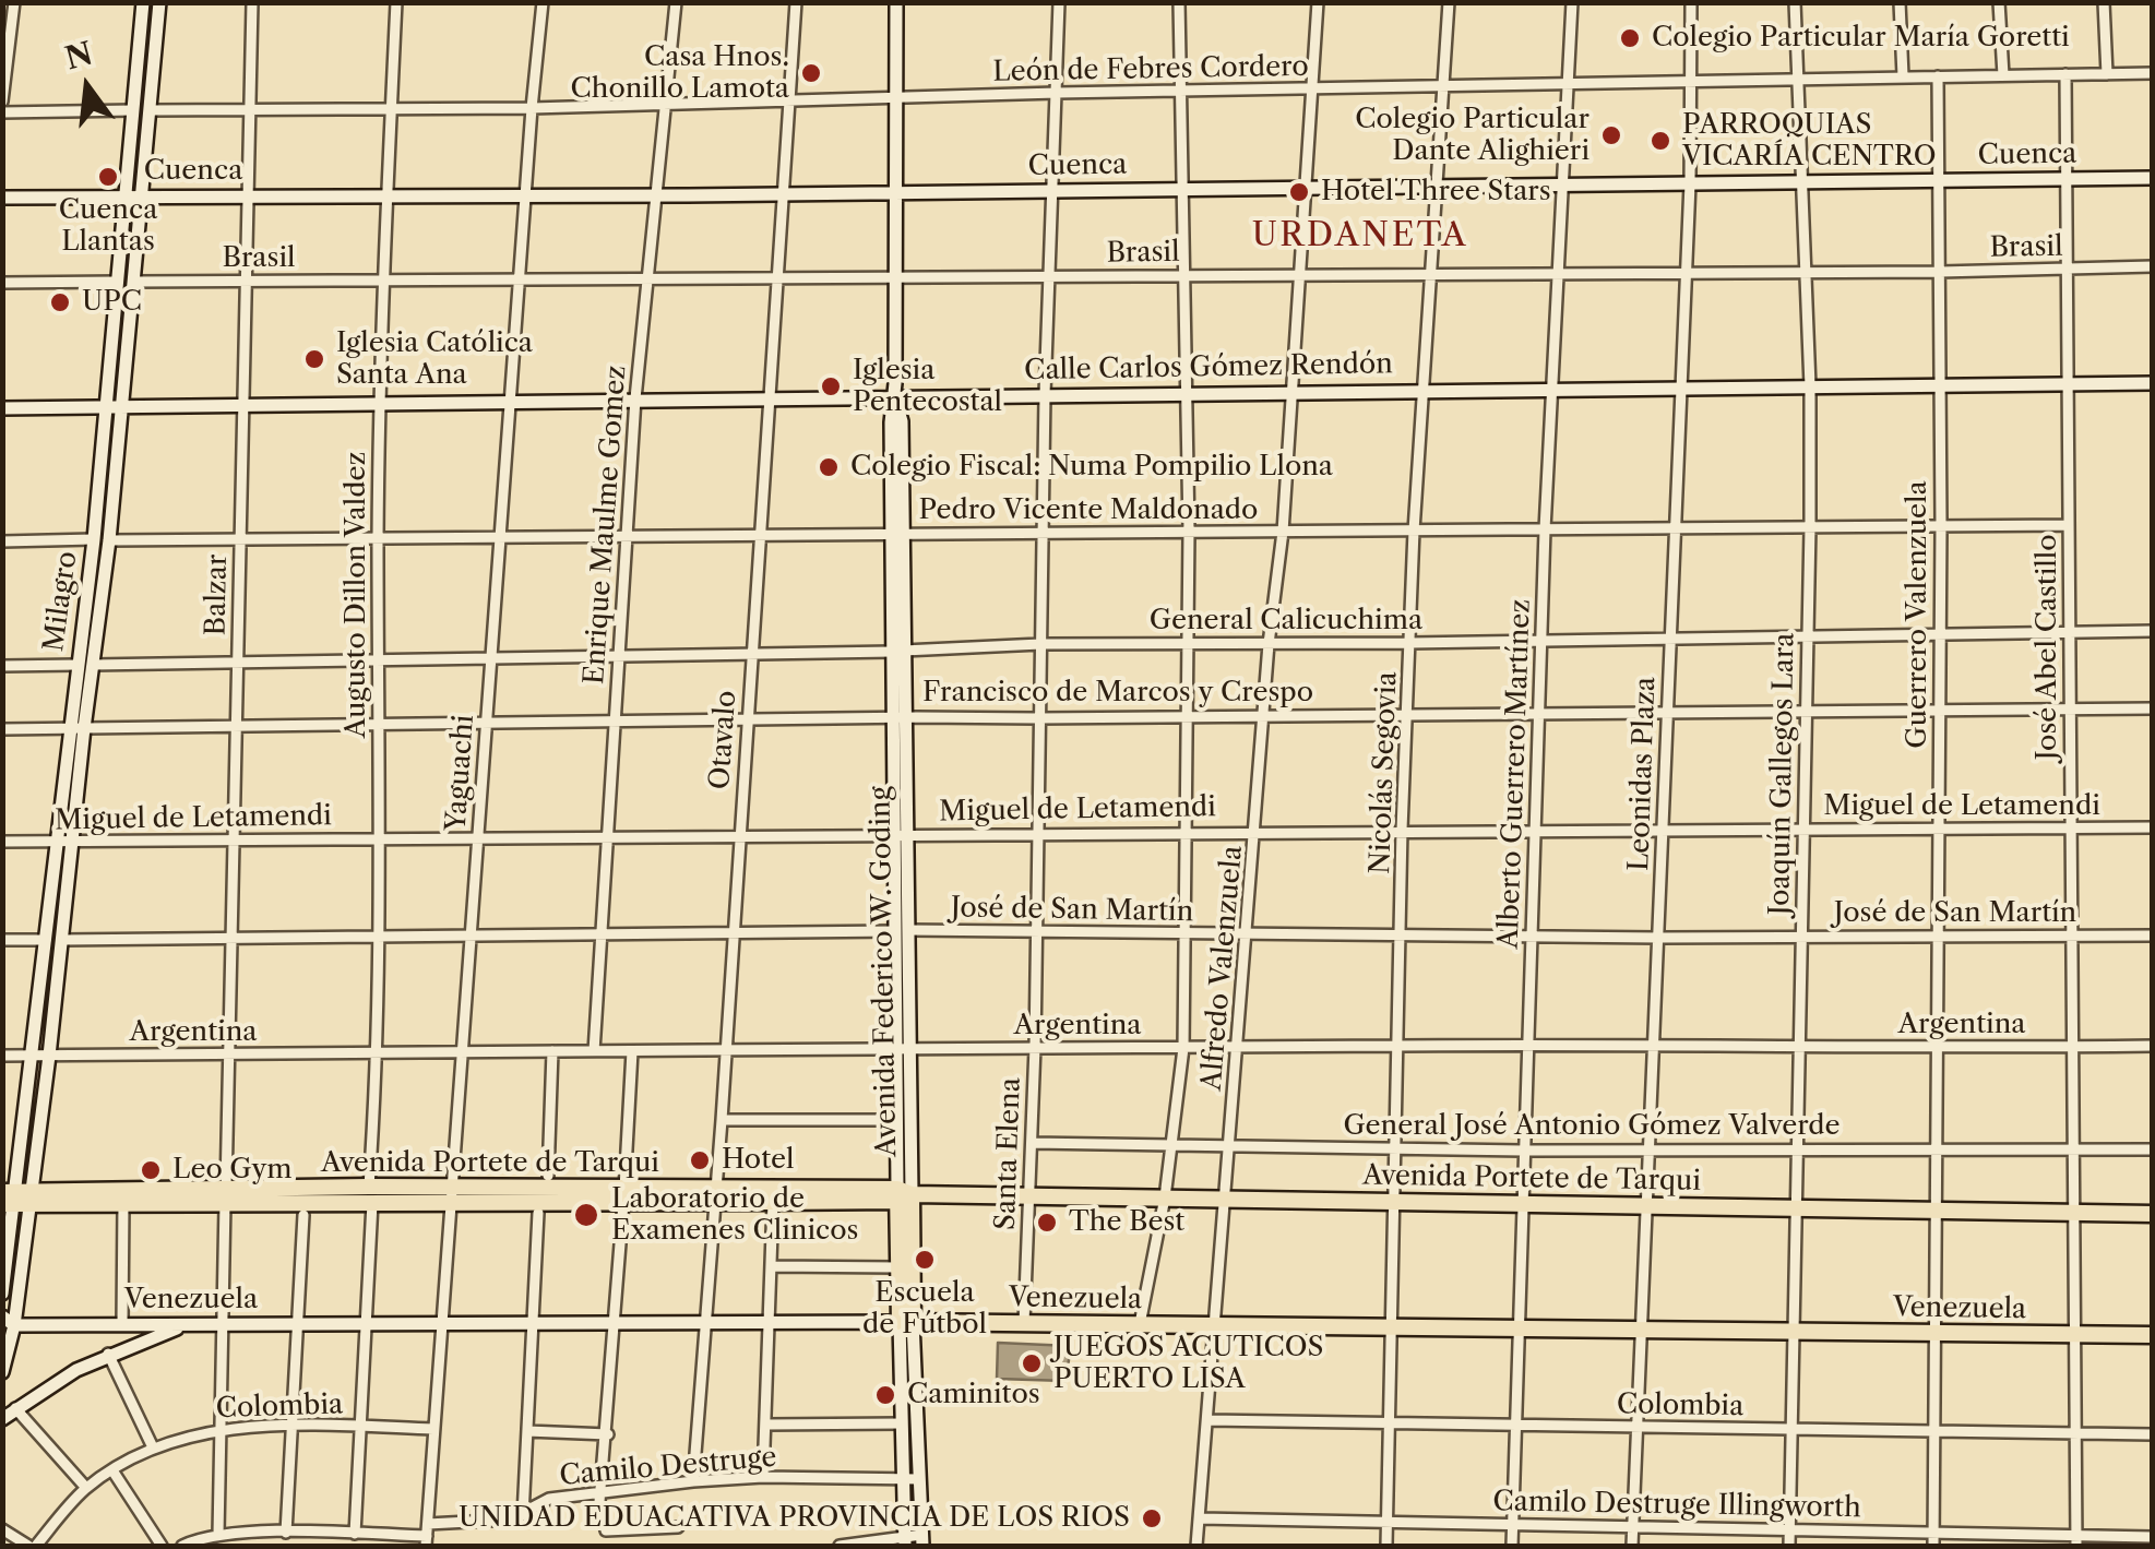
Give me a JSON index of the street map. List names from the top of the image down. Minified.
{"streets":{"main road":["Cuenca","Calle Carlos Gómez Rendón","Milagro","Avenida Federico W. Goding","Avenida Portete de Tarqui","Venezuela"],"street":["León de Febres Cordero","Brasil","Pedro Vicente Maldonado","Enrique Maulme Gomez","Balzar","Augusto Dillon Valdez","Guerrero Valenzuela","General Calicuchima","José Abel Castillo","Francisco de Marcos y Crespo","Otavalo","Yaguachi","Nicolás Segovia","Alberto Guerrero Martínez","Leonidas Plaza","Joaquín Gallegos Lara","Miguel de Letamendi","José de San Martín","Alfredo Valenzuela","Argentina","General José Antonio Gómez Valverde","Santa Elena","Colombia","Camilo Destruge","Camilo Destruge Illingworth"]},"crossings":[["León de Febres Cordero","Enrique Maulme Gomez"],["León de Febres Cordero","Balzar"],["León de Febres Cordero","Augusto Dillon Valdez"],["León de Febres Cordero","Milagro"],["León de Febres Cordero","Guerrero Valenzuela"],["León de Febres Cordero","José Abel Castillo"],["León de Febres Cordero","Otavalo"],["León de Febres Cordero","Yaguachi"],["León de Febres Cordero","Nicolás Segovia"],["León de Febres Cordero","Alberto Guerrero Martínez"],["León de Febres Cordero","Leonidas Plaza"],["León de Febres Cordero","Joaquín Gallegos Lara"],["León de Febres Cordero","Alfredo Valenzuela"],["León de Febres Cordero","Avenida Federico W. Goding"],["León de Febres Cordero","Santa Elena"],["Cuenca","Enrique Maulme Gomez"],["Cuenca","Balzar"],["Cuenca","Augusto Dillon Valdez"],["Cuenca","Milagro"],["Cuenca","Guerrero Valenzuela"],["Cuenca","José Abel Castillo"],["Cuenca","Otavalo"],["Cuenca","Yaguachi"],["Cuenca","Nicolás Segovia"],["Cuenca","Alberto Guerrero Martínez"],["Cuenca","Leonidas Plaza"],["Cuenca","Joaquín Gallegos Lara"],["Cuenca","Alfredo Valenzuela"],["Cuenca","Avenida Federico W. Goding"],["Cuenca","Santa Elena"],["Brasil","Enrique Maulme Gomez"],["Brasil","Balzar"],["Brasil","Augusto Dillon Valdez"],["Brasil","Milagro"],["Brasil","Guerrero Valenzuela"],["Brasil","José Abel Castillo"],["Brasil","Otavalo"],["Brasil","Yaguachi"],["Brasil","Nicolás Segovia"],["Brasil","Alberto Guerrero Martínez"],["Brasil","Leonidas Plaza"],["Brasil","Joaquín Gallegos Lara"],["Brasil","Alfredo Valenzuela"],["Brasil","Avenida Federico W. Goding"],["Brasil","Santa Elena"],["Calle Carlos Gómez Rendón","Enrique Maulme Gomez"],["Calle Carlos Gómez Rendón","Balzar"],["Calle Carlos Gómez Rendón","Augusto Dillon Valdez"],["Calle Carlos Gómez Rendón","Milagro"],["Calle Carlos Gómez Rendón","Guerrero Valenzuela"],["Calle Carlos Gómez Rendón","José Abel Castillo"],["Calle Carlos Gómez Rendón","Otavalo"],["Calle Carlos Gómez Rendón","Yaguachi"],["Calle Carlos Gómez Rendón","Nicolás Segovia"],["Calle Carlos Gómez Rendón","Alberto Guerrero Martínez"],["Calle Carlos Gómez Rendón","Leonidas Plaza"],["Calle Carlos Gómez Rendón","Joaquín Gallegos Lara"],["Calle Carlos Gómez Rendón","Alfredo Valenzuela"],["Calle Carlos Gómez Rendón","Avenida Federico W. Goding"],["Calle Carlos Gómez Rendón","Santa Elena"],["Pedro Vicente Maldonado","Enrique Maulme Gomez"],["Pedro Vicente Maldonado","Balzar"],["Pedro Vicente Maldonado","Augusto Dillon Valdez"],["Pedro Vicente Maldonado","Milagro"],["Pedro Vicente Maldonado","Guerrero Valenzuela"],["Pedro Vicente Maldonado","José Abel Castillo"],["Pedro Vicente Maldonado","Otavalo"],["Pedro Vicente Maldonado","Yaguachi"],["Pedro Vicente Maldonado","Nicolás Segovia"],["Pedro Vicente Maldonado","Alberto Guerrero Martínez"],["Pedro Vicente Maldonado","Leonidas Plaza"],["Pedro Vicente Maldonado","Joaquín Gallegos Lara"],["Pedro Vicente Maldonado","Alfredo Valenzuela"],["Pedro Vicente Maldonado","Avenida Federico W. Goding"],["Pedro Vicente Maldonado","Santa Elena"],["Enrique Maulme Gomez","General Calicuchima"],["Enrique Maulme Gomez","Francisco de Marcos y Crespo"],["Enrique Maulme Gomez","Miguel de Letamendi"],["Enrique Maulme Gomez","José de San Martín"],["Enrique Maulme Gomez","Argentina"],["Balzar","General Calicuchima"],["Balzar","Francisco de Marcos y Crespo"],["Balzar","Miguel de Letamendi"],["Balzar","José de San Martín"],["Balzar","Argentina"],["Balzar","Avenida Portete de Tarqui"],["Balzar","Venezuela"],["Balzar","Colombia"],["Balzar","Camilo Destruge"],["Augusto Dillon Valdez","General Calicuchima"],["Augusto Dillon Valdez","Francisco de Marcos y Crespo"],["Augusto Dillon Valdez","Miguel de Letamendi"],["Augusto Dillon Valdez","José de San Martín"],["Augusto Dillon Valdez","Argentina"],["Augusto Dillon Valdez","Avenida Portete de Tarqui"],["Augusto Dillon Valdez","Venezuela"],["Augusto Dillon Valdez","Colombia"],["Augusto Dillon Valdez","Camilo Destruge"],["Milagro","General Calicuchima"],["Milagro","Francisco de Marcos y Crespo"],["Milagro","Miguel de Letamendi"],["Milagro","José de San Martín"],["Milagro","Argentina"],["Milagro","Avenida Portete de Tarqui"],["Guerrero Valenzuela","General Calicuchima"],["Guerrero Valenzuela","Francisco de Marcos y Crespo"],["Guerrero Valenzuela","Miguel de Letamendi"],["Guerrero Valenzuela","José de San Martín"],["Guerrero Valenzuela","Argentina"],["Guerrero Valenzuela","General José Antonio Gómez Valverde"],["Guerrero Valenzuela","Avenida Portete de Tarqui"],["Guerrero Valenzuela","Venezuela"],["Guerrero Valenzuela","Colombia"],["Guerrero Valenzuela","Camilo Destruge Illingworth"],["General Calicuchima","José Abel Castillo"],["General Calicuchima","Otavalo"],["General Calicuchima","Yaguachi"],["General Calicuchima","Nicolás Segovia"],["General Calicuchima","Alberto Guerrero Martínez"],["General Calicuchima","Leonidas Plaza"],["General Calicuchima","Joaquín Gallegos Lara"],["General Calicuchima","Alfredo Valenzuela"],["General Calicuchima","Avenida Federico W. Goding"],["General Calicuchima","Santa Elena"],["José Abel Castillo","Francisco de Marcos y Crespo"],["José Abel Castillo","Miguel de Letamendi"],["José Abel Castillo","José de San Martín"],["José Abel Castillo","Argentina"],["José Abel Castillo","General José Antonio Gómez Valverde"],["José Abel Castillo","Avenida Portete de Tarqui"],["José Abel Castillo","Venezuela"],["José Abel Castillo","Colombia"],["José Abel Castillo","Camilo Destruge Illingworth"],["Francisco de Marcos y Crespo","Otavalo"],["Francisco de Marcos y Crespo","Yaguachi"],["Francisco de Marcos y Crespo","Nicolás Segovia"],["Francisco de Marcos y Crespo","Alberto Guerrero Martínez"],["Francisco de Marcos y Crespo","Leonidas Plaza"],["Francisco de Marcos y Crespo","Joaquín Gallegos Lara"],["Francisco de Marcos y Crespo","Alfredo Valenzuela"],["Francisco de Marcos y Crespo","Avenida Federico W. Goding"],["Francisco de Marcos y Crespo","Santa Elena"],["Otavalo","Miguel de Letamendi"],["Otavalo","José de San Martín"],["Otavalo","Argentina"],["Otavalo","Avenida Portete de Tarqui"],["Otavalo","Venezuela"],["Otavalo","Camilo Destruge"],["Yaguachi","Miguel de Letamendi"],["Yaguachi","José de San Martín"],["Yaguachi","Argentina"],["Yaguachi","Avenida Portete de Tarqui"],["Yaguachi","Venezuela"],["Yaguachi","Colombia"],["Yaguachi","Camilo Destruge"],["Nicolás Segovia","Miguel de Letamendi"],["Nicolás Segovia","José de San Martín"],["Nicolás Segovia","Argentina"],["Nicolás Segovia","General José Antonio Gómez Valverde"],["Nicolás Segovia","Avenida Portete de Tarqui"],["Nicolás Segovia","Venezuela"],["Nicolás Segovia","Colombia"],["Nicolás Segovia","Camilo Destruge Illingworth"],["Alberto Guerrero Martínez","Miguel de Letamendi"],["Alberto Guerrero Martínez","José de San Martín"],["Alberto Guerrero Martínez","Argentina"],["Alberto Guerrero Martínez","General José Antonio Gómez Valverde"],["Alberto Guerrero Martínez","Avenida Portete de Tarqui"],["Alberto Guerrero Martínez","Venezuela"],["Alberto Guerrero Martínez","Colombia"],["Alberto Guerrero Martínez","Camilo Destruge Illingworth"],["Leonidas Plaza","Miguel de Letamendi"],["Leonidas Plaza","José de San Martín"],["Leonidas Plaza","Argentina"],["Leonidas Plaza","General José Antonio Gómez Valverde"],["Leonidas Plaza","Avenida Portete de Tarqui"],["Leonidas Plaza","Venezuela"],["Leonidas Plaza","Colombia"],["Leonidas Plaza","Camilo Destruge Illingworth"],["Joaquín Gallegos Lara","Miguel de Letamendi"],["Joaquín Gallegos Lara","José de San Martín"],["Joaquín Gallegos Lara","Argentina"],["Joaquín Gallegos Lara","General José Antonio Gómez Valverde"],["Joaquín Gallegos Lara","Avenida Portete de Tarqui"],["Joaquín Gallegos Lara","Venezuela"],["Joaquín Gallegos Lara","Colombia"],["Joaquín Gallegos Lara","Camilo Destruge Illingworth"],["Miguel de Letamendi","Alfredo Valenzuela"],["Miguel de Letamendi","Avenida Federico W. Goding"],["Miguel de Letamendi","Santa Elena"],["José de San Martín","Alfredo Valenzuela"],["José de San Martín","Avenida Federico W. Goding"],["José de San Martín","Santa Elena"],["Alfredo Valenzuela","Argentina"],["Alfredo Valenzuela","General José Antonio Gómez Valverde"],["Alfredo Valenzuela","Avenida Portete de Tarqui"],["Alfredo Valenzuela","Venezuela"],["Alfredo Valenzuela","Colombia"],["Alfredo Valenzuela","Camilo Destruge Illingworth"],["Avenida Federico W. Goding","Argentina"],["Avenida Federico W. Goding","Avenida Portete de Tarqui"],["Avenida Federico W. Goding","Venezuela"],["Avenida Federico W. Goding","Camilo Destruge"],["Argentina","Santa Elena"],["General José Antonio Gómez Valverde","Santa Elena"],["Santa Elena","Avenida Portete de Tarqui"],["Santa Elena","Venezuela"]],"districts":["URDANETA"],"places":["Colegio Particular María Goretti","Casa Hnos. Chonillo Lamota","Colegio Particular Dante Alighieri","PARROQUIAS VICARÍA CENTRO","Cuenca Llantas","Hotel Three Stars","UPC","Iglesia Católica Santa Ana","Iglesia Pentecostal","Colegio Fiscal: Numa Pompilio Llona","Hotel","Leo Gym","Laboratorio de Examenes Clinicos","The Best","Escuela de Fútbol","JUEGOS ACUTICOS PUERTO LISA","Caminitos","UNIDAD EDUACATIVA PROVINCIA DE LOS RIOS"],"north":"top"}
